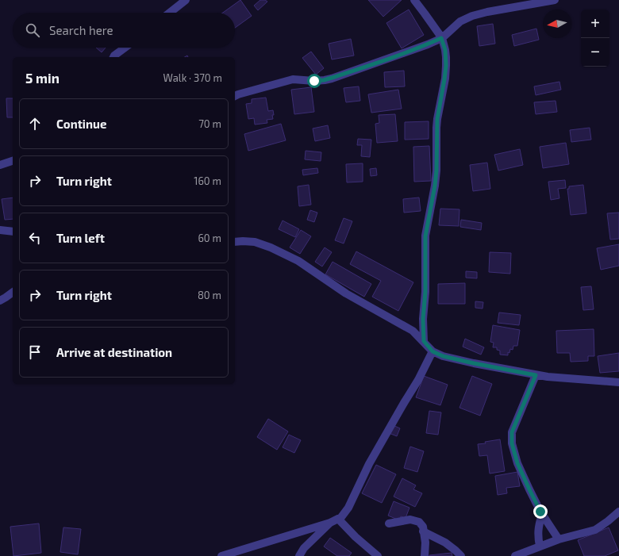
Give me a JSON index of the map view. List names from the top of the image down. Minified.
{"north":"left","page":{"map_buttons":["+","−"],"search":"Search here","heading":["5 min","Walk · 370 m"],"list":[["Continue","70 m"],["Turn right","160 m"],["Turn left","60 m"],["Turn right","80 m"],"Arrive at destination"]}}
